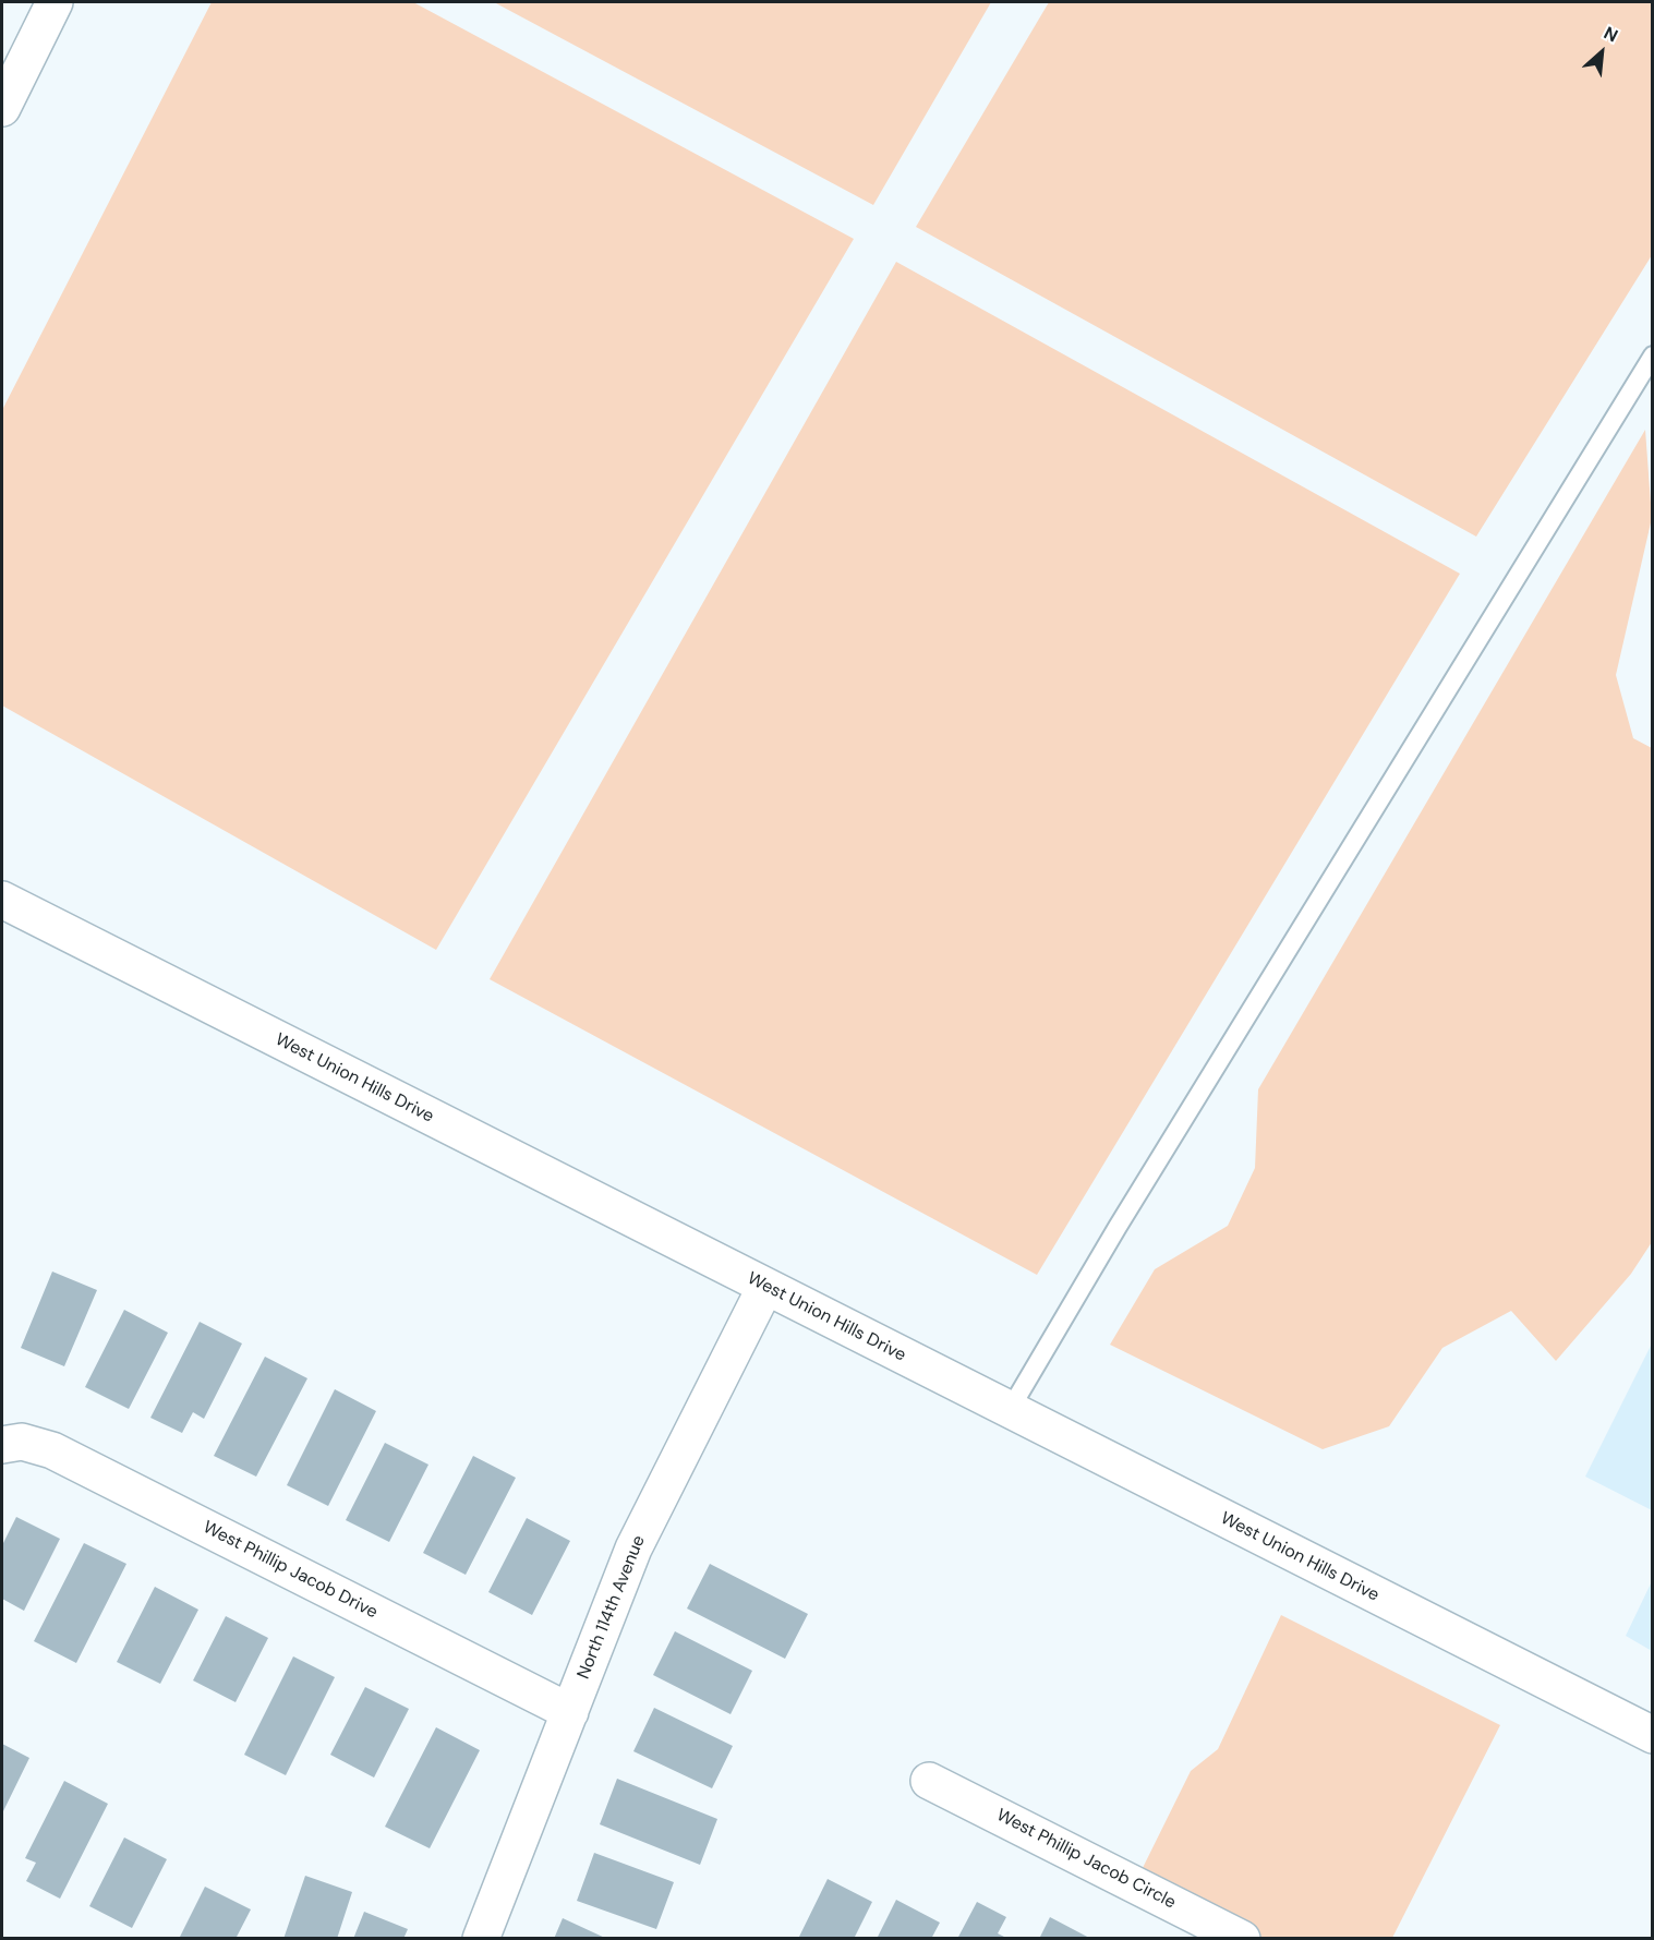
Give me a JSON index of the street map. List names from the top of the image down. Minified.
{"streets":{"main road":["West Union Hills Drive","West Phillip Jacob Drive","North 114th Avenue","West Phillip Jacob Circle"]},"crossings":[["West Union Hills Drive","North 114th Avenue"],["West Phillip Jacob Drive","North 114th Avenue"]],"north":"top right"}
